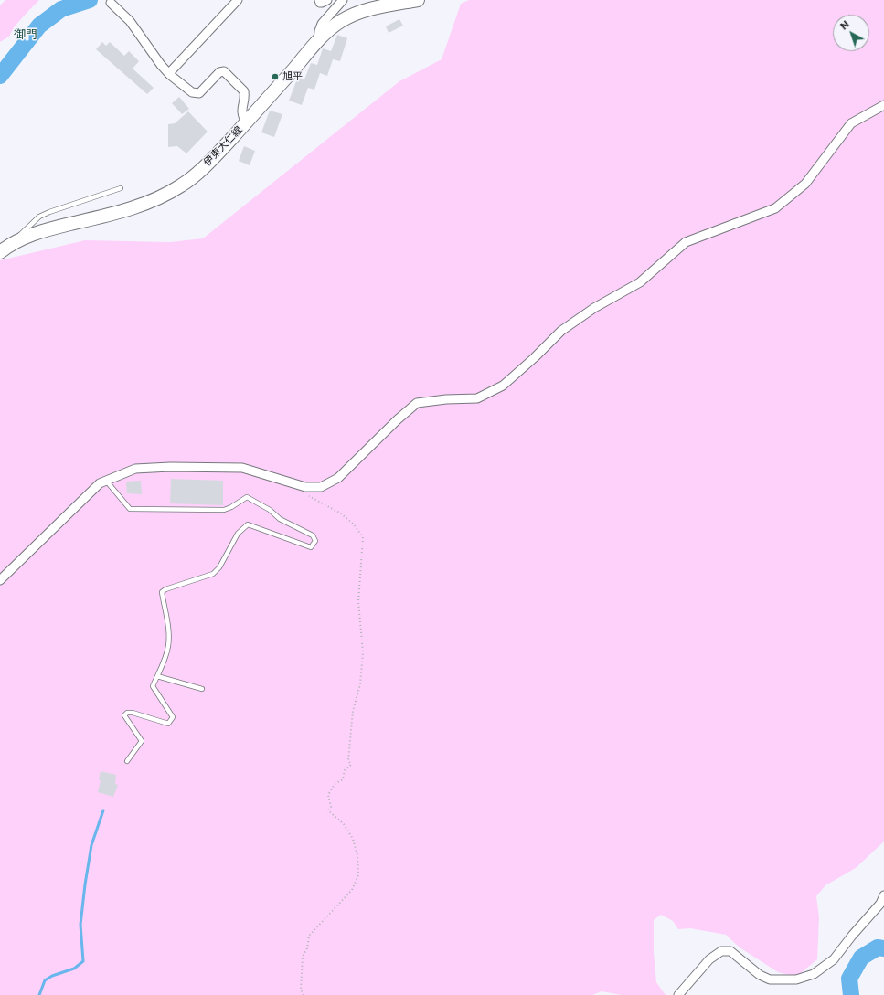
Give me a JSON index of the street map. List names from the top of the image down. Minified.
{"streets":{"main road":["伊東大仁線"]},"districts":["御門"],"places":["旭平"],"north":"top left"}
